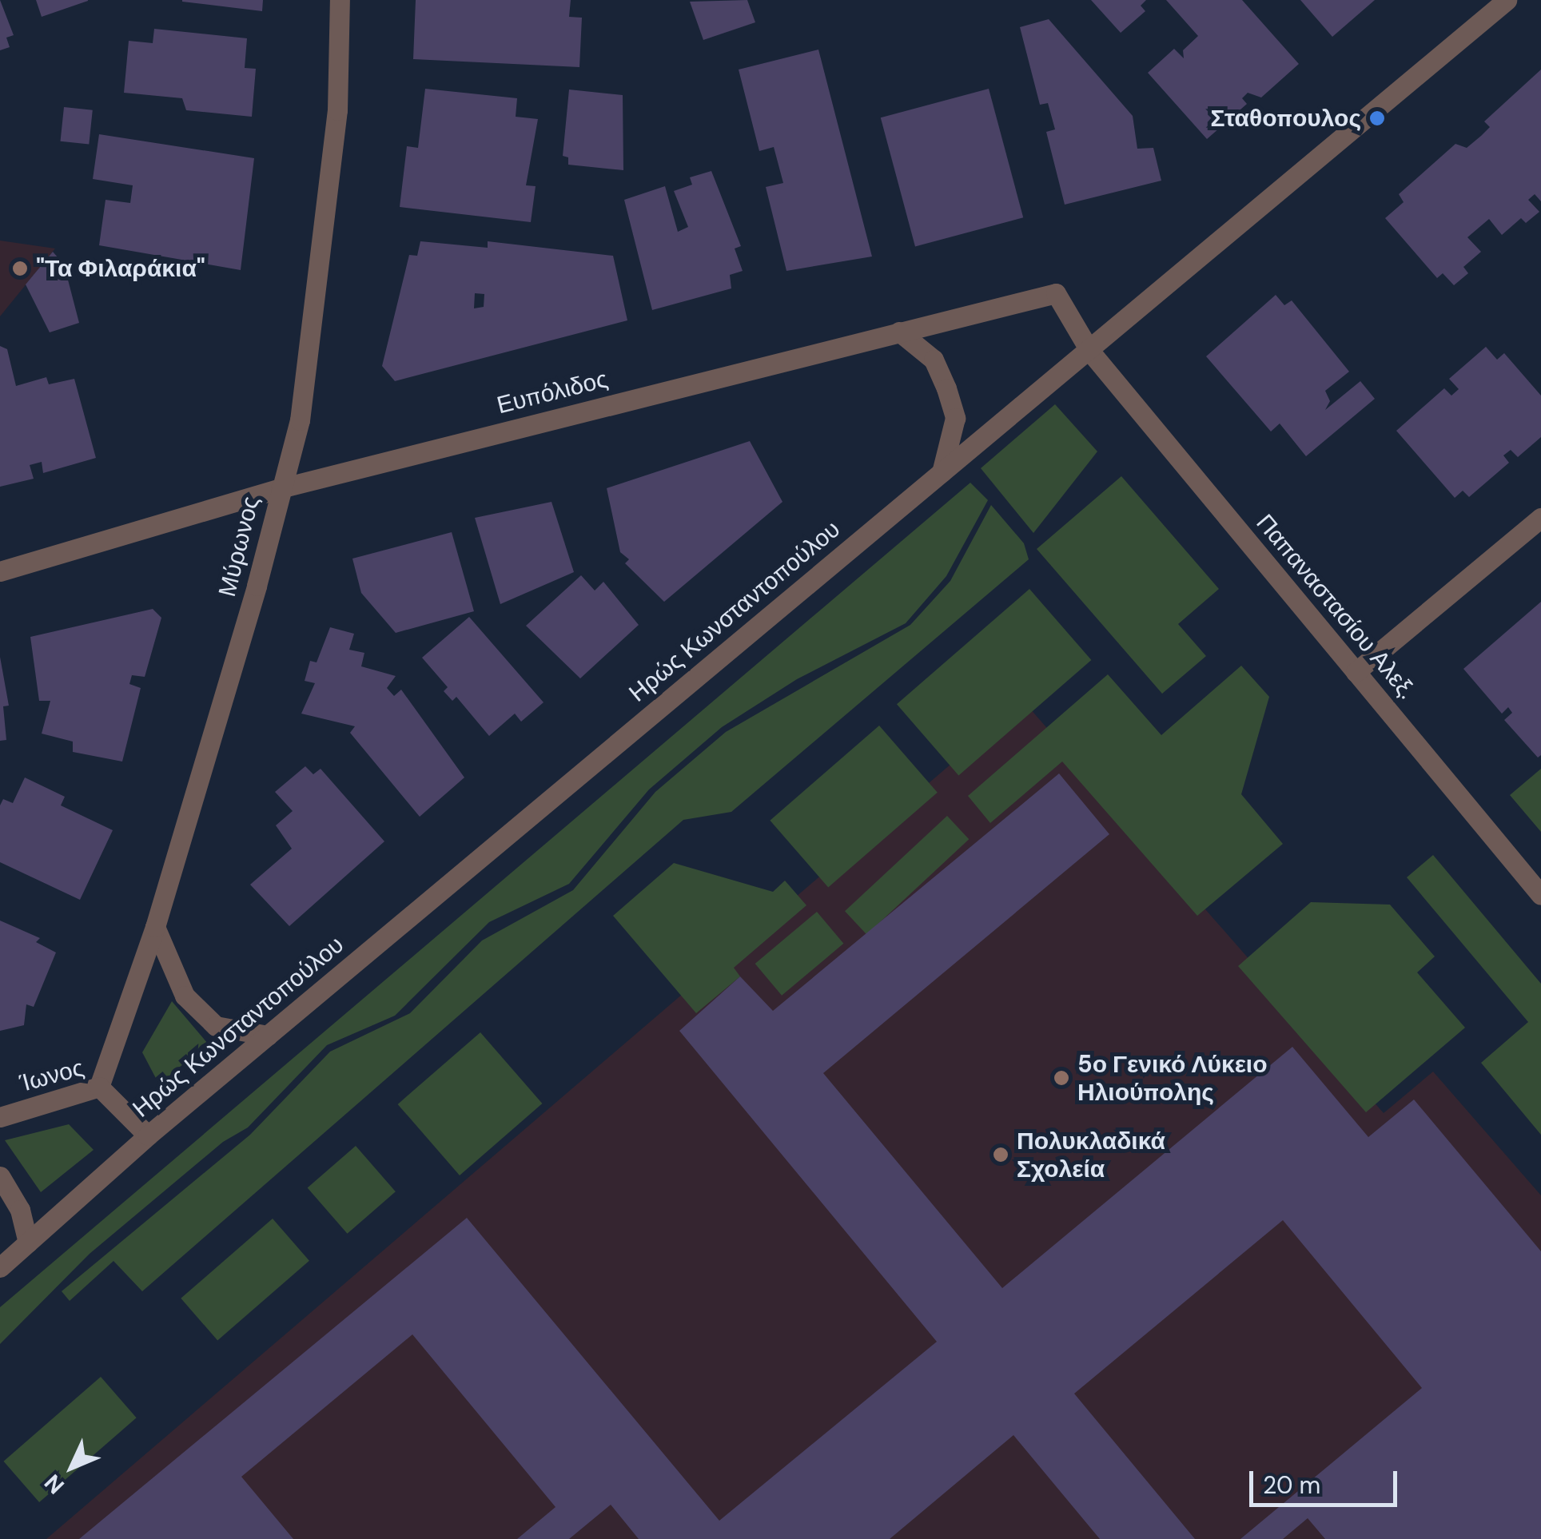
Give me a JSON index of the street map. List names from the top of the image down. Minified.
{"streets":{"street":["Ευπόλιδος","Μύρωνος","Παπαναστασίου Αλεξ.","Ηρώς Κωνσταντοπούλου","Ίωνος"]},"crossings":[["Ευπόλιδος","Μύρωνος"],["Ευπόλιδος","Παπαναστασίου Αλεξ."],["Ευπόλιδος","Ηρώς Κωνσταντοπούλου"],["Μύρωνος","Ίωνος"],["Παπαναστασίου Αλεξ.","Ηρώς Κωνσταντοπούλου"],["Ηρώς Κωνσταντοπούλου","Ίωνος"]],"places":["Σταθοπουλος","\"Τα Φιλαράκια\"","5ο Γενικό Λύκειο Ηλιούπολης","Πολυκλαδικά Σχολεία"],"scale_bar":"20 m","north":"bottom left"}
